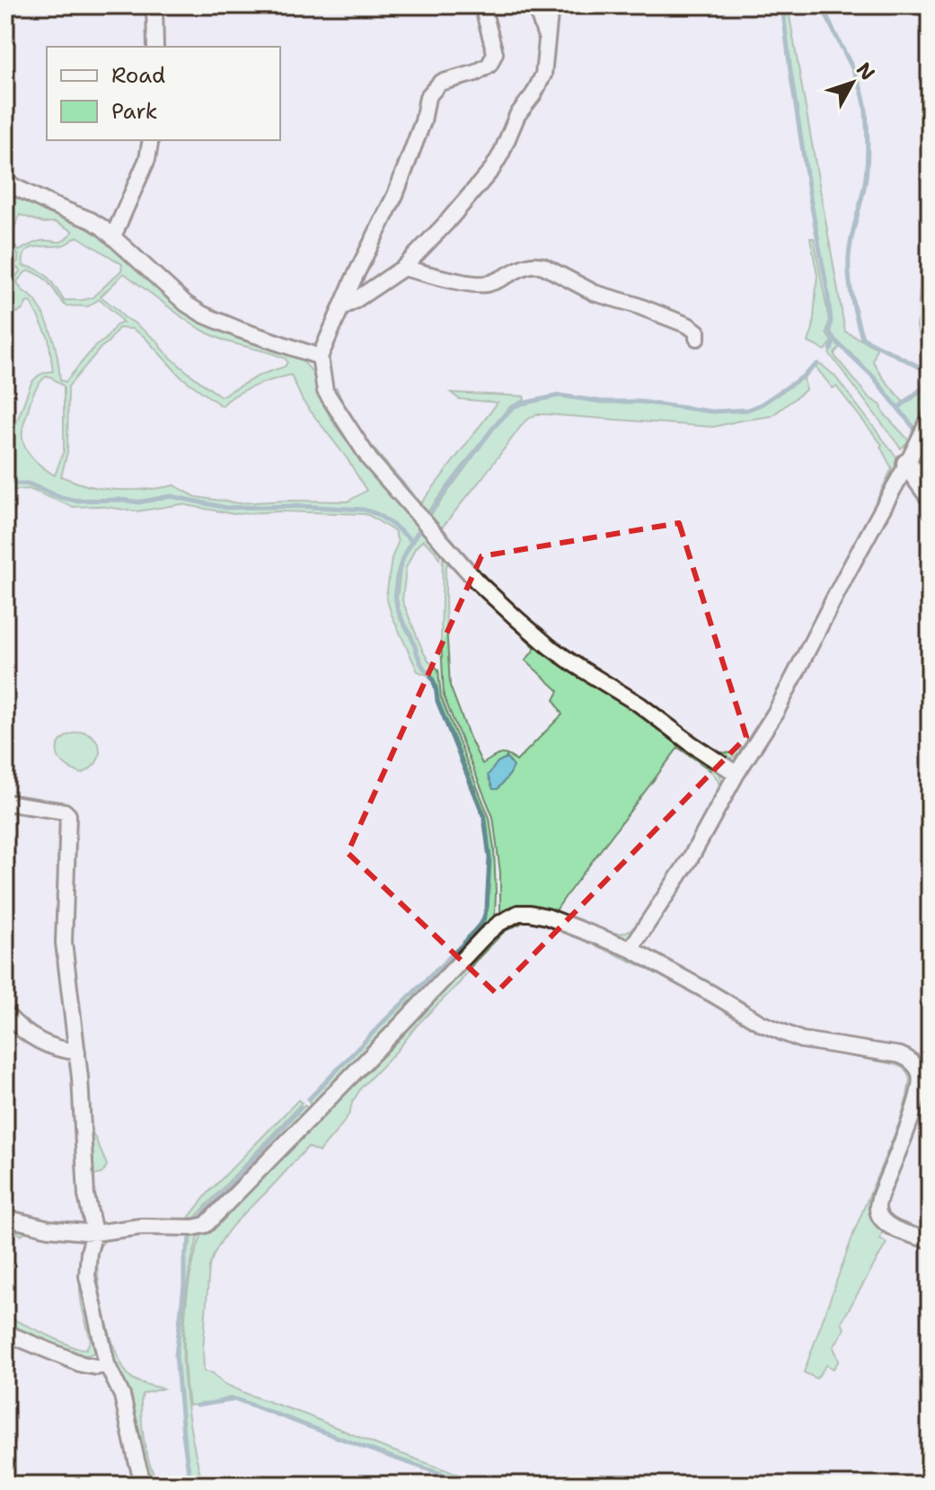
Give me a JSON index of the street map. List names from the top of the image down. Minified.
{"legend":["Road","Park"],"north":"top right"}
